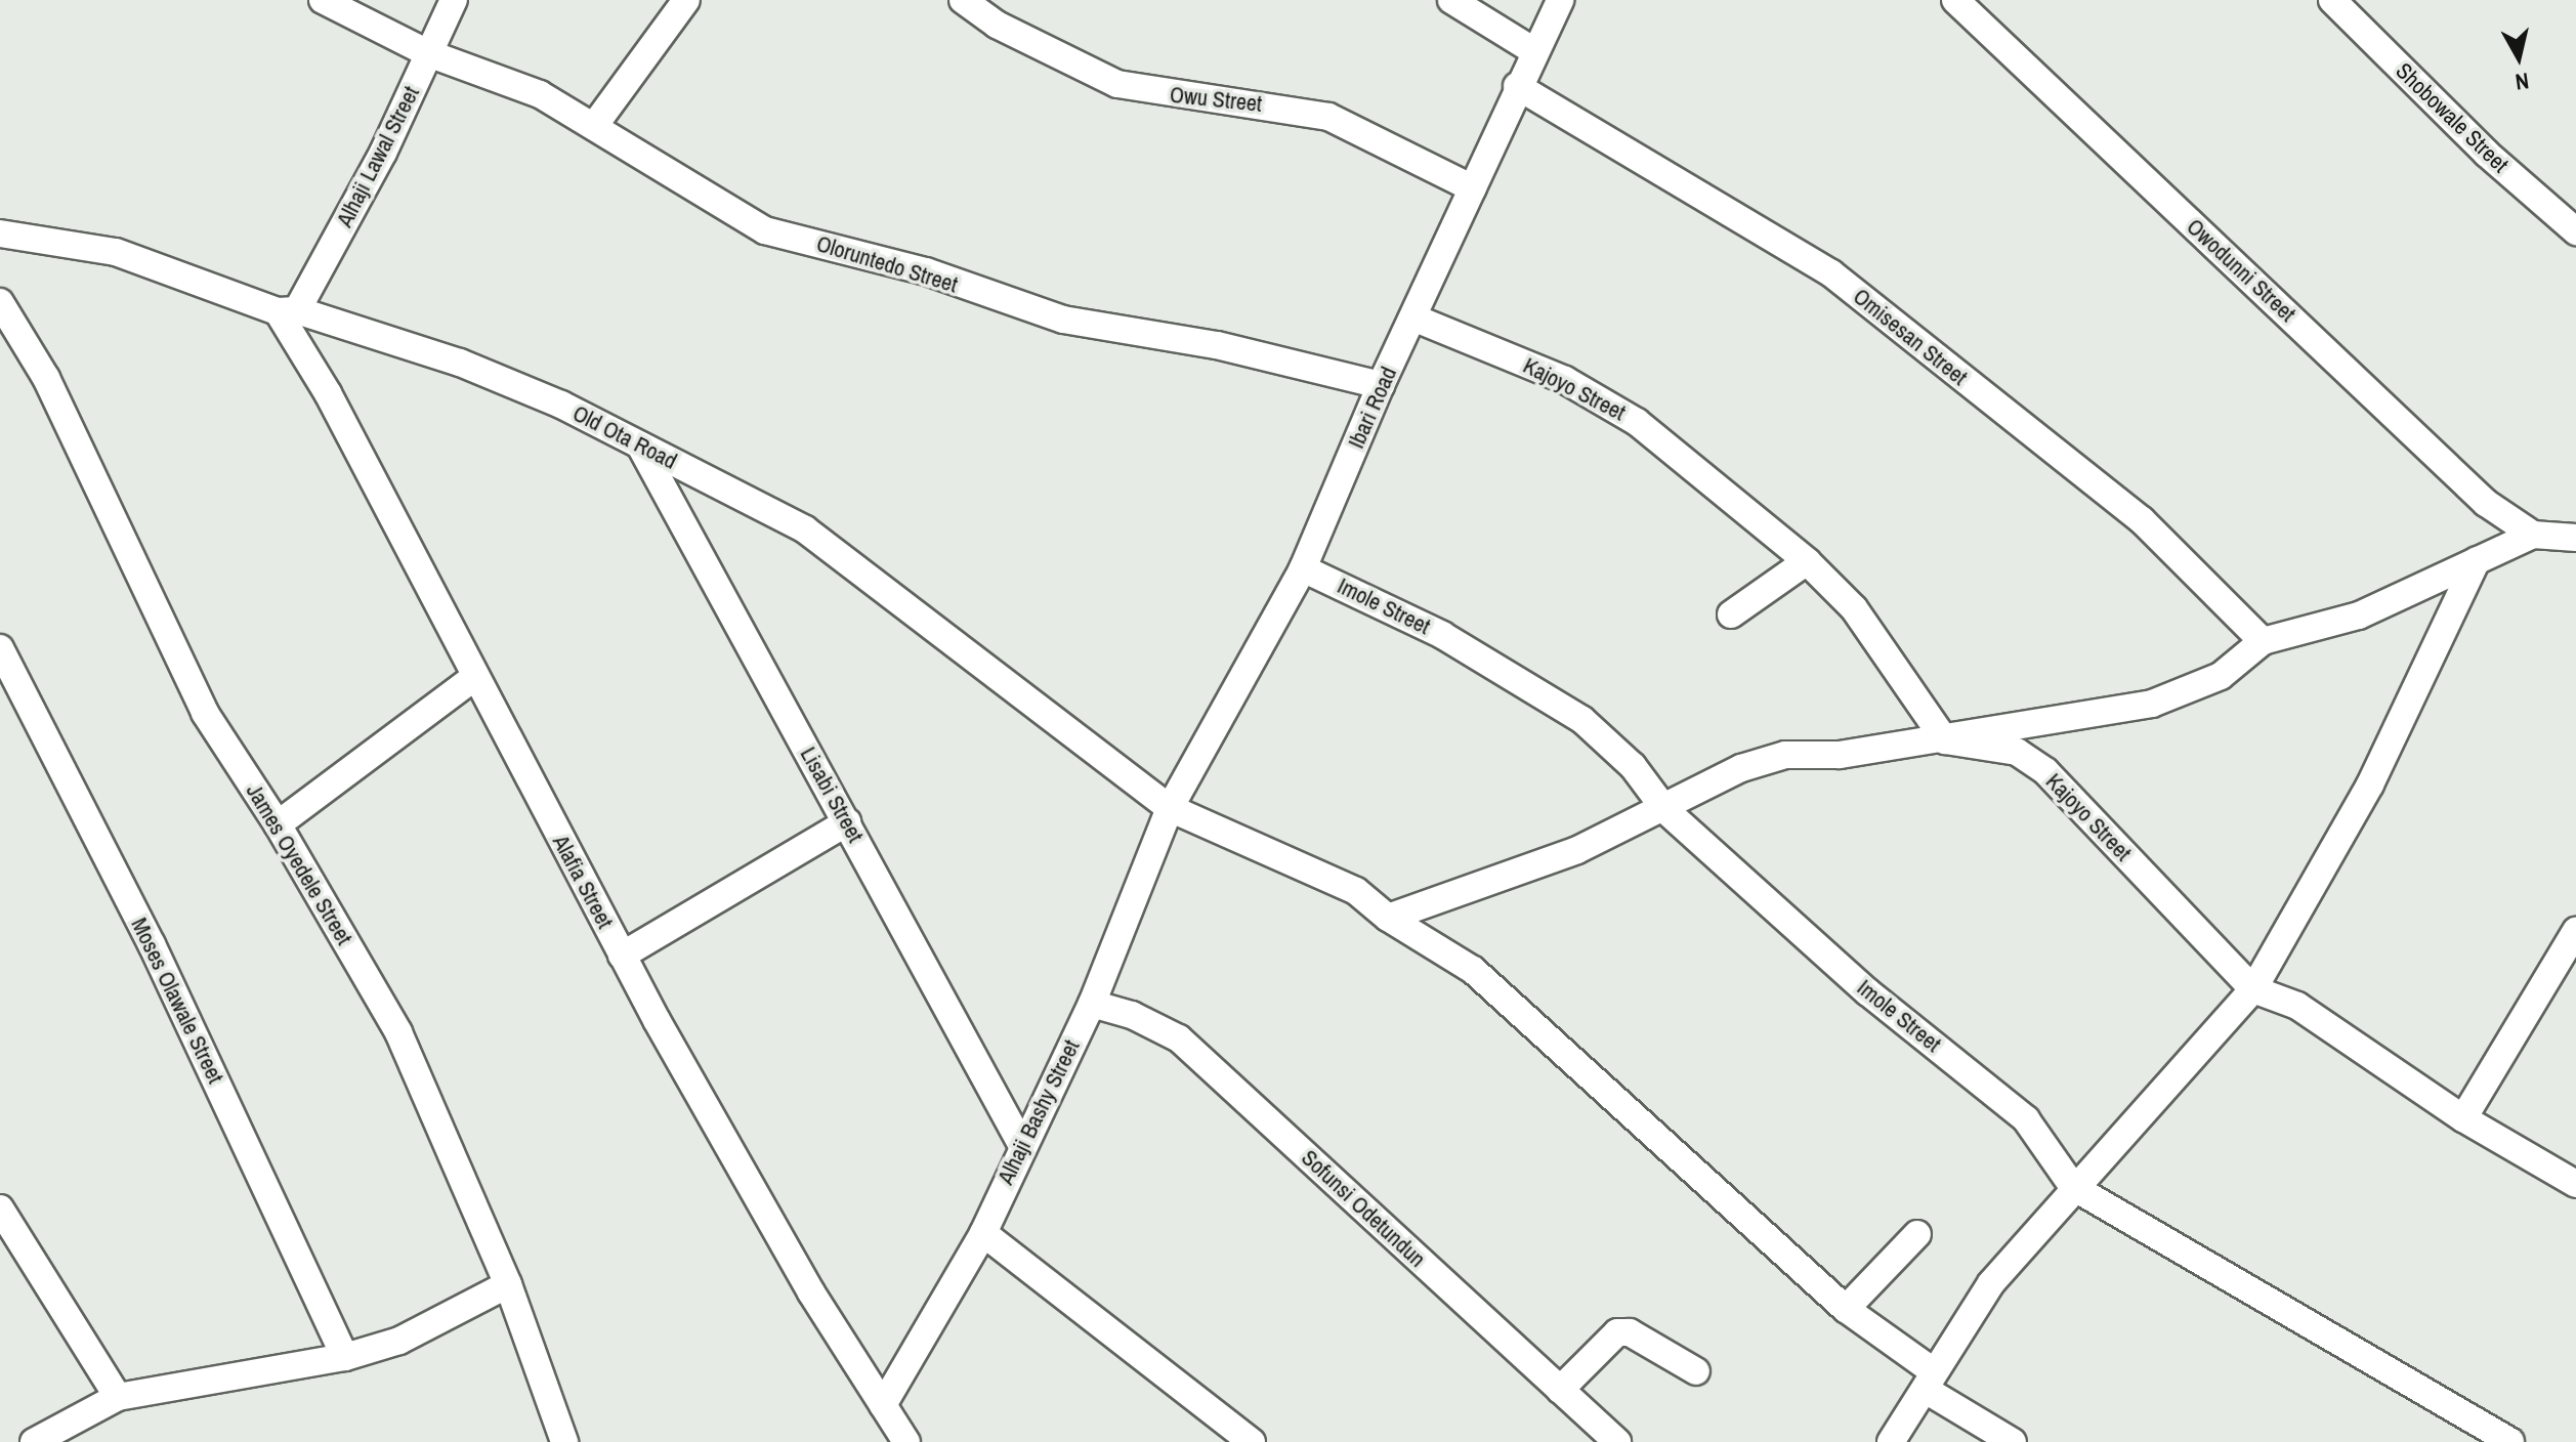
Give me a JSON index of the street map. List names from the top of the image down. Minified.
{"streets":{"street":["Owu Street","Shobowale Street","Alhaji Lawal Street","Oloruntedo Street","Owodunni Street","Omisesan Street","Kajoyo Street","Ibari Road","Old Ota Road","Imole Street","Lisabi Street","James Oyedele Street","Alafia Street","Moses Olawale Street","Alhaji Bashy Street","Sofunsi Odetundun"]},"crossings":[["Owu Street","Ibari Road"],["Alhaji Lawal Street","Oloruntedo Street"],["Alhaji Lawal Street","Old Ota Road"],["Alhaji Lawal Street","Alafia Street"],["Oloruntedo Street","Ibari Road"],["Omisesan Street","Ibari Road"],["Kajoyo Street","Ibari Road"],["Ibari Road","Old Ota Road"],["Ibari Road","Imole Street"],["Ibari Road","Alhaji Bashy Street"],["Old Ota Road","Lisabi Street"],["Old Ota Road","Alafia Street"],["Old Ota Road","Alhaji Bashy Street"],["Lisabi Street","Alhaji Bashy Street"],["Alafia Street","Alhaji Bashy Street"],["Alhaji Bashy Street","Sofunsi Odetundun"]],"north":"bottom"}
